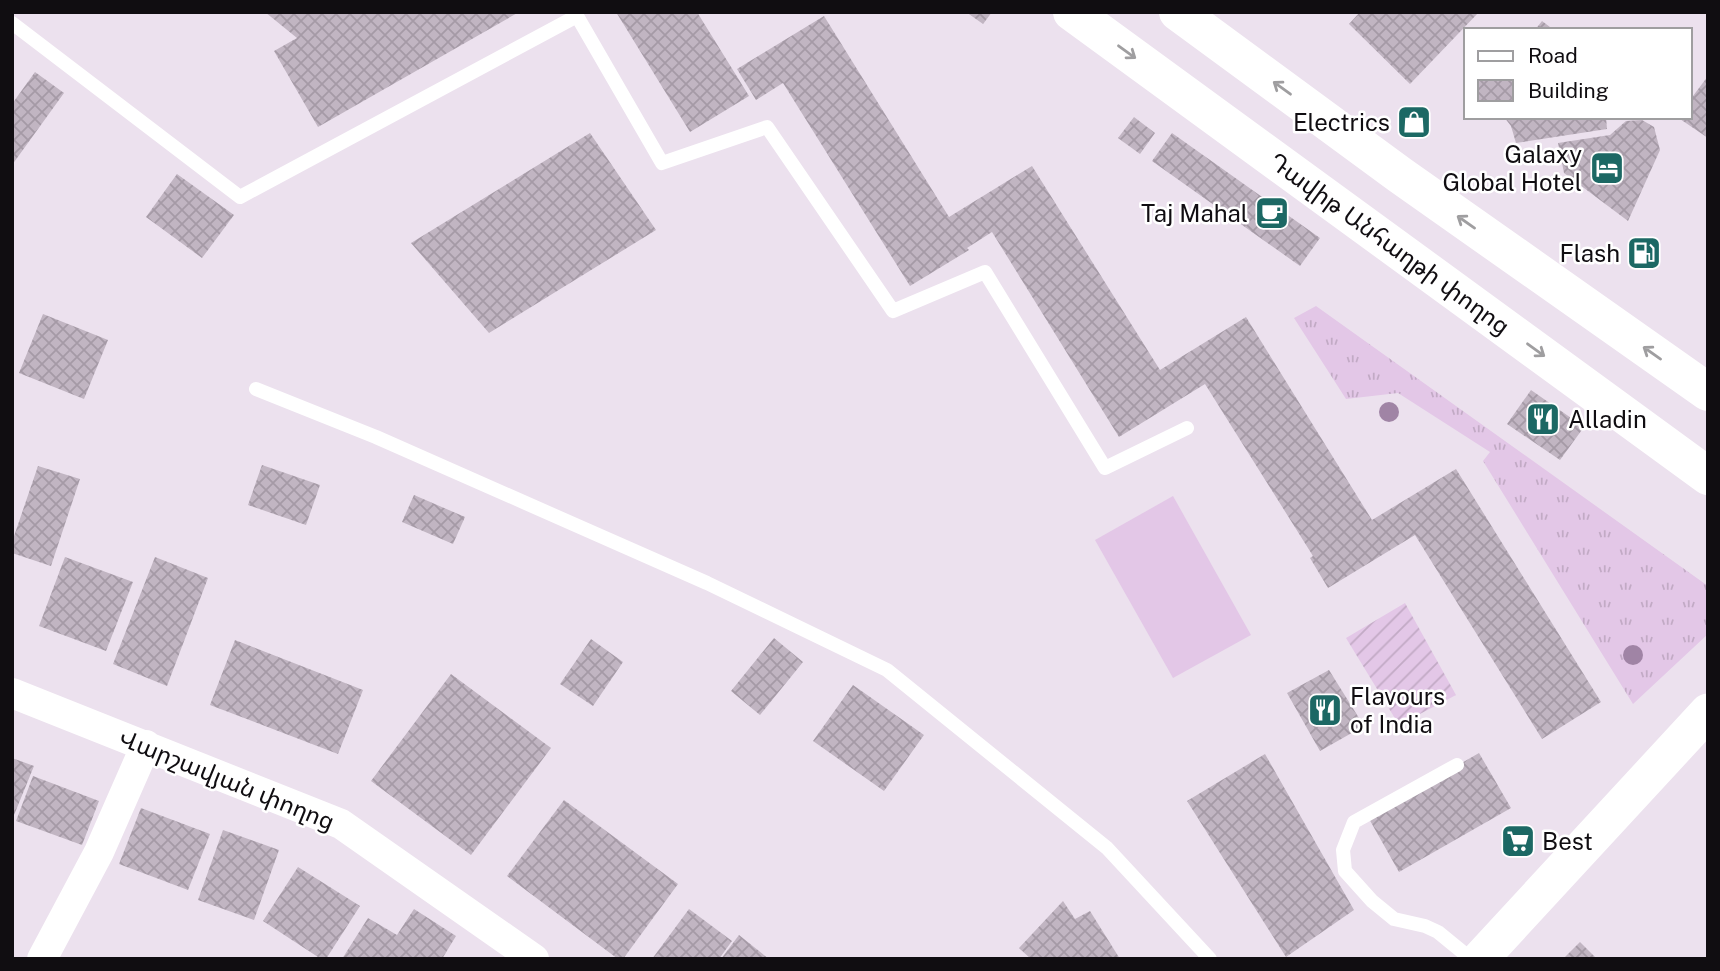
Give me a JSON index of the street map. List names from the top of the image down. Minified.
{"streets":{"main road":["Դավիթ Անհաղթի փողոց"],"street":["Վարշավյան փողոց"]},"places":{"shop":["Electrics"],"hotel":["Galaxy Global Hotel"],"cafe":["Taj Mahal"],"fuel station":["Flash"],"restaurant":["Alladin","Flavours of India"],"supermarket":["Best"]},"legend":["Road","Building"]}
